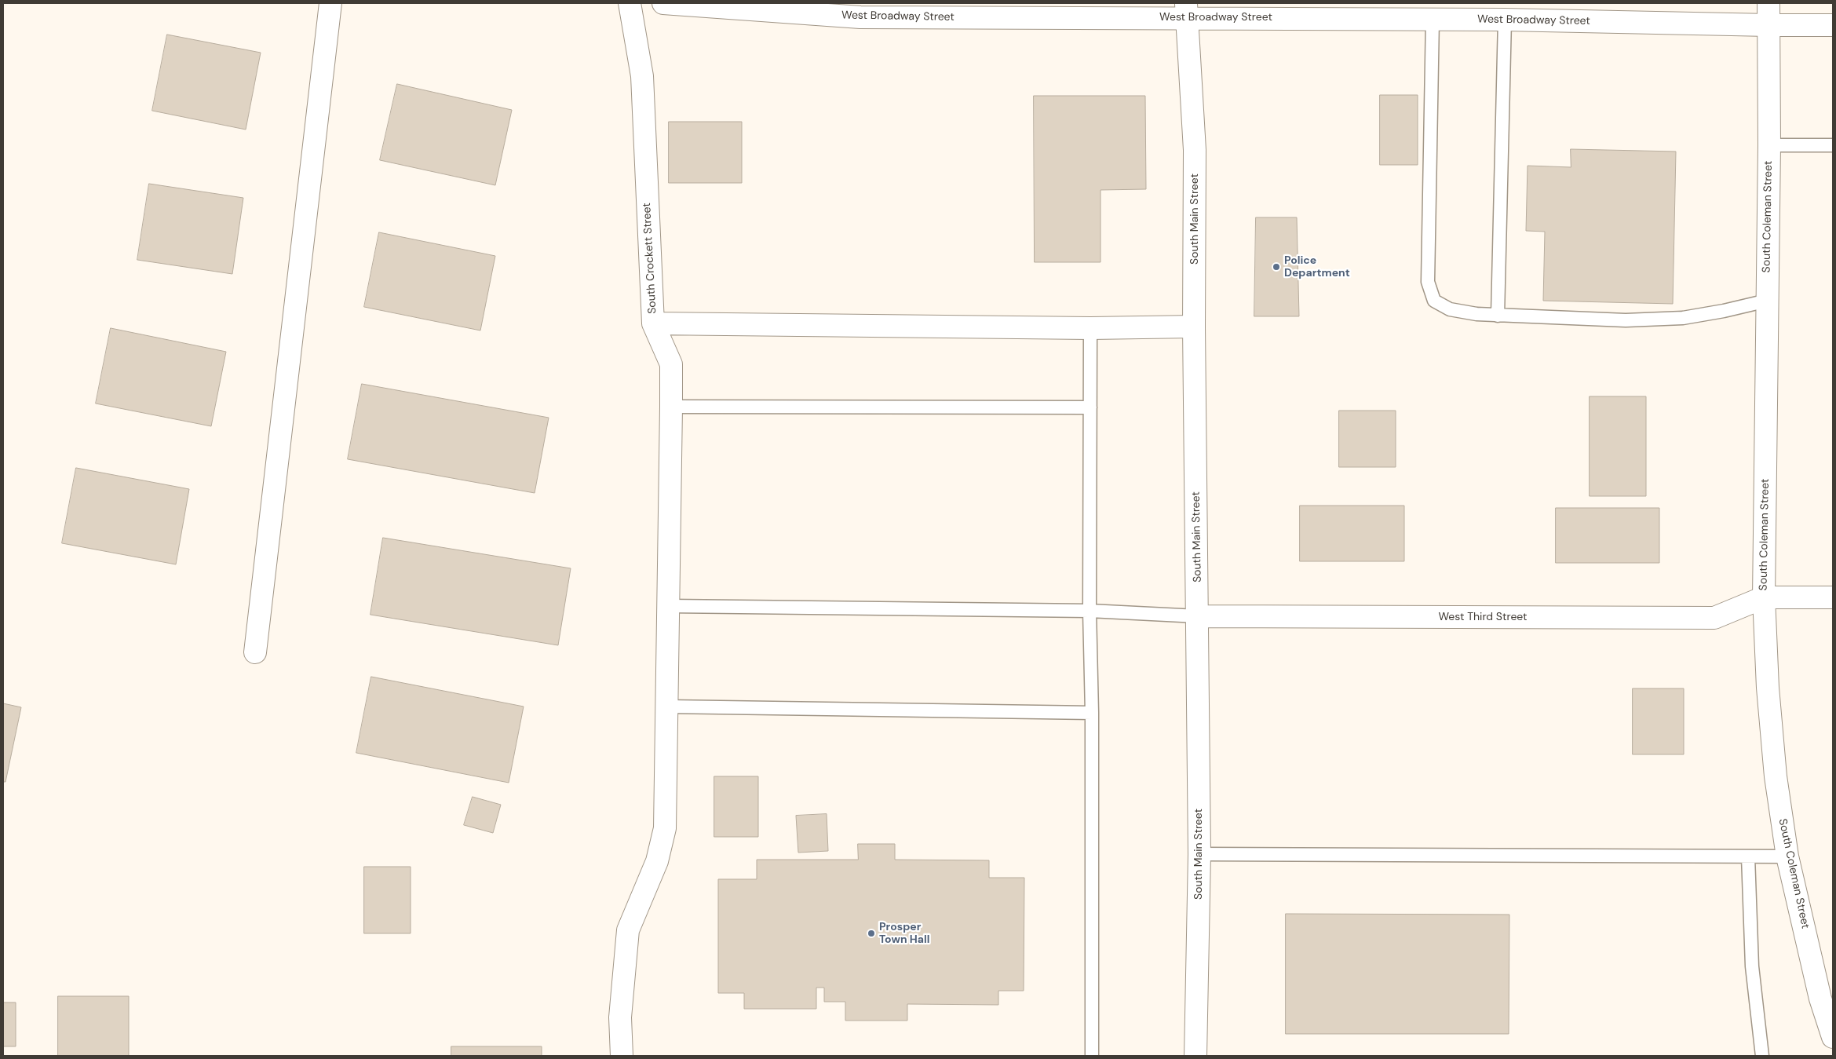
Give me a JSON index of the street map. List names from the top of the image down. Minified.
{"streets":{"street":["West Broadway Street","South Coleman Street","South Main Street","South Crockett Street","West Third Street"]},"crossings":[["West Broadway Street","South Coleman Street"],["West Broadway Street","South Main Street"],["South Coleman Street","West Third Street"],["South Main Street","West Third Street"]],"places":["Police Department","Prosper Town Hall"]}
